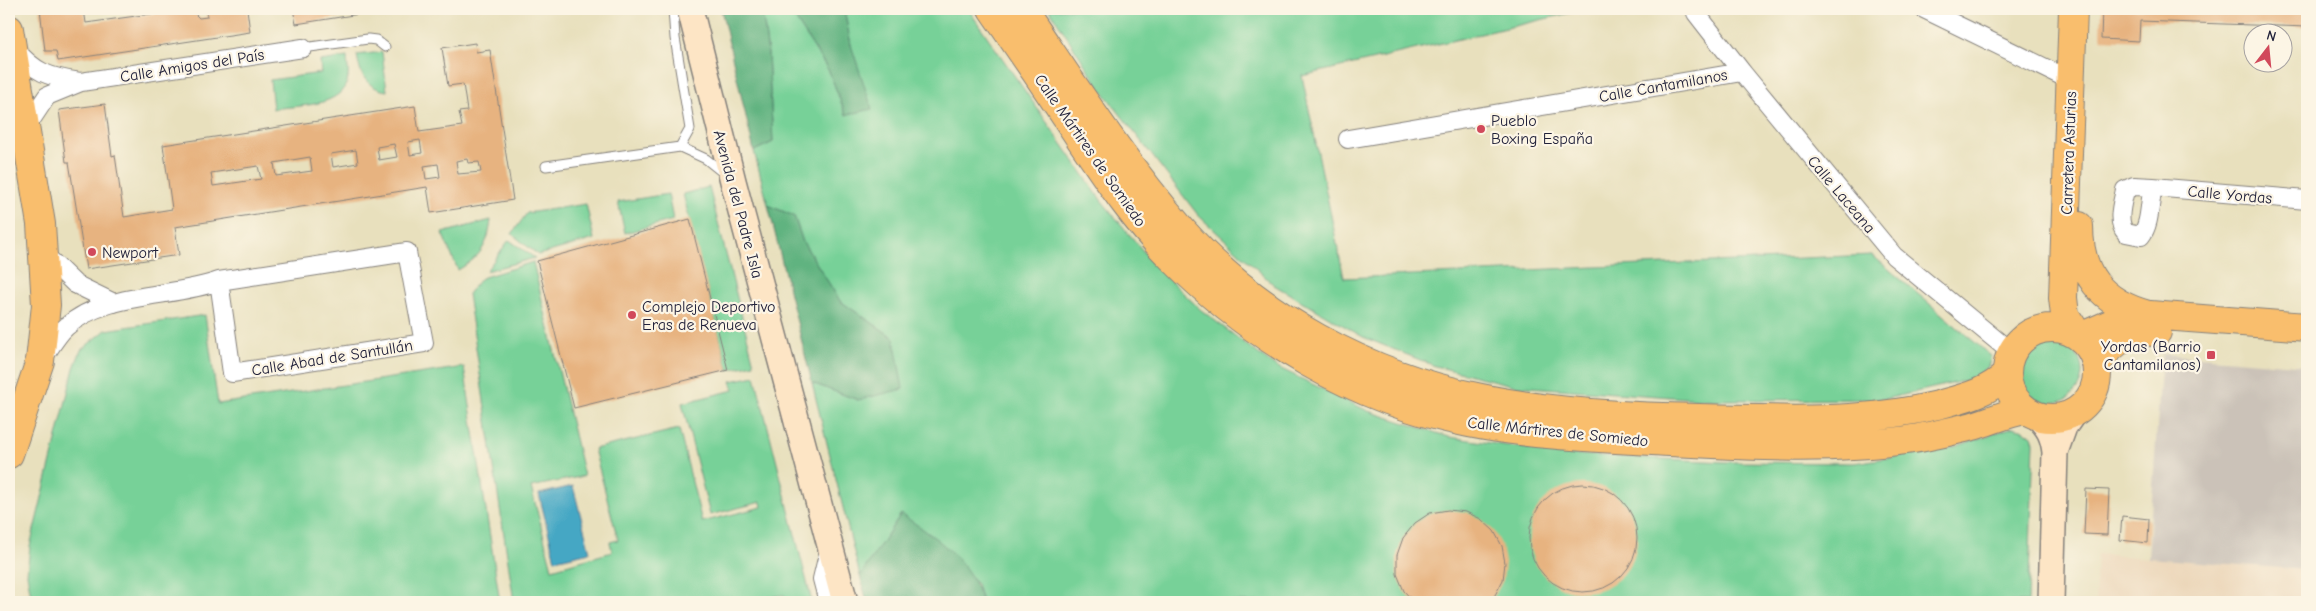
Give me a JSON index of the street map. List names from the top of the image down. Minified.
{"streets":{"main road":["Calle Mártires de Somiedo","Carretera Asturias","Avenida del Padre Isla"],"street":["Calle Amigos del País","Calle Cantamilanos","Calle Laceana","Calle Yordas","Calle Abad de Santullán"]},"crossings":[["Calle Cantamilanos","Calle Laceana"],["Calle Mártires de Somiedo","Carretera Asturias"],["Calle Mártires de Somiedo","Calle Laceana"],["Carretera Asturias","Calle Laceana"]],"places":{"other":["Pueblo Boxing España","Newport","Complejo Deportivo Eras de Renueva"],"transit":["Yordas (Barrio Cantamilanos)"]},"north":"top"}
